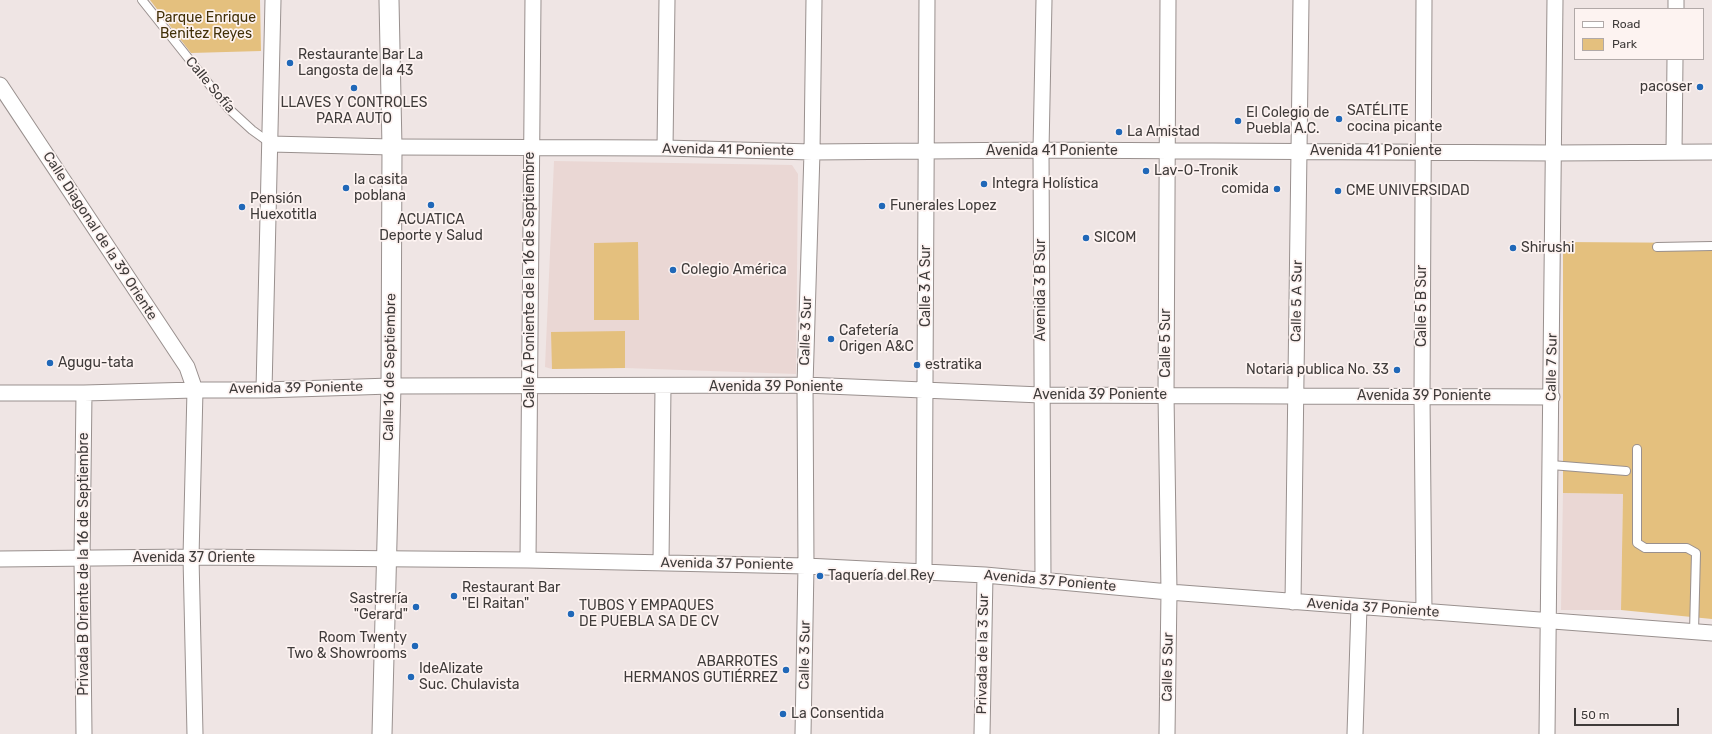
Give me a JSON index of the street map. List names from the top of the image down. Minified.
{"streets":{"street":["Avenida 41 Poniente","Calle Diagonal de la 39 Oriente","Calle A Poniente de la 16 de Septiembre","Calle 3 A Sur","Avenida 3 B Sur","Calle 5 A Sur","Calle 5 B Sur","Calle 3 Sur","Calle 5 Sur","Calle 16 de Septiembre","Calle 7 Sur","Avenida 39 Poniente","Avenida 37 Oriente","Privada B Oriente de la 16 de Septiembre","Avenida 37 Poniente","Privada de la 3 Sur"],"lane":["Calle Sofía"]},"crossings":[["Calle Sofía","Avenida 41 Poniente"],["Avenida 41 Poniente","Calle A Poniente de la 16 de Septiembre"],["Avenida 41 Poniente","Calle 3 A Sur"],["Avenida 41 Poniente","Avenida 3 B Sur"],["Avenida 41 Poniente","Calle 5 A Sur"],["Avenida 41 Poniente","Calle 5 B Sur"],["Avenida 41 Poniente","Calle 3 Sur"],["Avenida 41 Poniente","Calle 5 Sur"],["Avenida 41 Poniente","Calle 16 de Septiembre"],["Avenida 41 Poniente","Calle 7 Sur"],["Calle Diagonal de la 39 Oriente","Avenida 39 Poniente"],["Calle A Poniente de la 16 de Septiembre","Avenida 39 Poniente"],["Calle A Poniente de la 16 de Septiembre","Avenida 37 Poniente"],["Calle 3 A Sur","Avenida 39 Poniente"],["Calle 3 A Sur","Avenida 37 Poniente"],["Avenida 3 B Sur","Avenida 39 Poniente"],["Avenida 3 B Sur","Avenida 37 Poniente"],["Calle 5 A Sur","Avenida 39 Poniente"],["Calle 5 A Sur","Avenida 37 Poniente"],["Calle 5 B Sur","Avenida 39 Poniente"],["Calle 5 B Sur","Avenida 37 Poniente"],["Calle 3 Sur","Avenida 39 Poniente"],["Calle 3 Sur","Avenida 37 Poniente"],["Calle 5 Sur","Avenida 39 Poniente"],["Calle 5 Sur","Avenida 37 Poniente"],["Calle 16 de Septiembre","Avenida 39 Poniente"],["Calle 16 de Septiembre","Avenida 37 Oriente"],["Calle 16 de Septiembre","Avenida 37 Poniente"],["Calle 7 Sur","Avenida 39 Poniente"],["Calle 7 Sur","Avenida 37 Poniente"],["Avenida 39 Poniente","Privada B Oriente de la 16 de Septiembre"],["Avenida 37 Oriente","Privada B Oriente de la 16 de Septiembre"],["Avenida 37 Oriente","Avenida 37 Poniente"],["Avenida 37 Poniente","Privada de la 3 Sur"]],"parks":["Parque Enrique Benitez Reyes"],"places":["Restaurante Bar La Langosta de la 43","pacoser","LLAVES Y CONTROLES PARA AUTO","SATÉLITE cocina picante","El Colegio de Puebla A.C.","La Amistad","Lav-O-Tronik","Integra Holística","la casita poblana","comida","CME UNIVERSIDAD","ACUATICA Deporte y Salud","Funerales Lopez","Pensión Huexotitla","SICOM","Shirushi","Colegio América","Cafetería Origen A&C","Agugu-tata","estratika","Notaria publica No. 33","Taquería del Rey","Restaurant Bar \"El Raitan\"","Sastrería \"Gerard\"","TUBOS Y EMPAQUES DE PUEBLA SA DE CV","Room Twenty Two & Showrooms","ABARROTES HERMANOS GUTIÉRREZ","IdeAlizate Suc. Chulavista","La Consentida"],"legend":["Road","Park"],"scale_bar":"50 m"}
